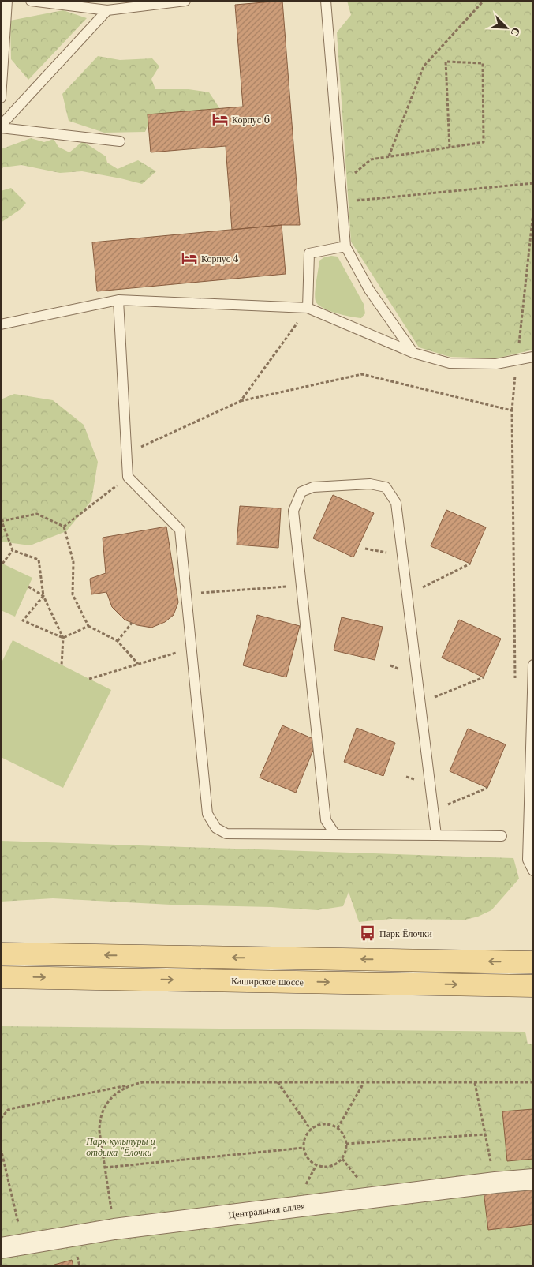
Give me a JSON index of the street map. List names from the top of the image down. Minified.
{"streets":{"main road":["Каширское шоссе"],"street":["Центральная аллея"]},"parks":["Парк культуры и отдыха \"Ёлочки\""],"places":{"hotel":["Корпус 6","Корпус 4"],"bus stop":["Парк Ёлочки"]},"north":"bottom right"}
